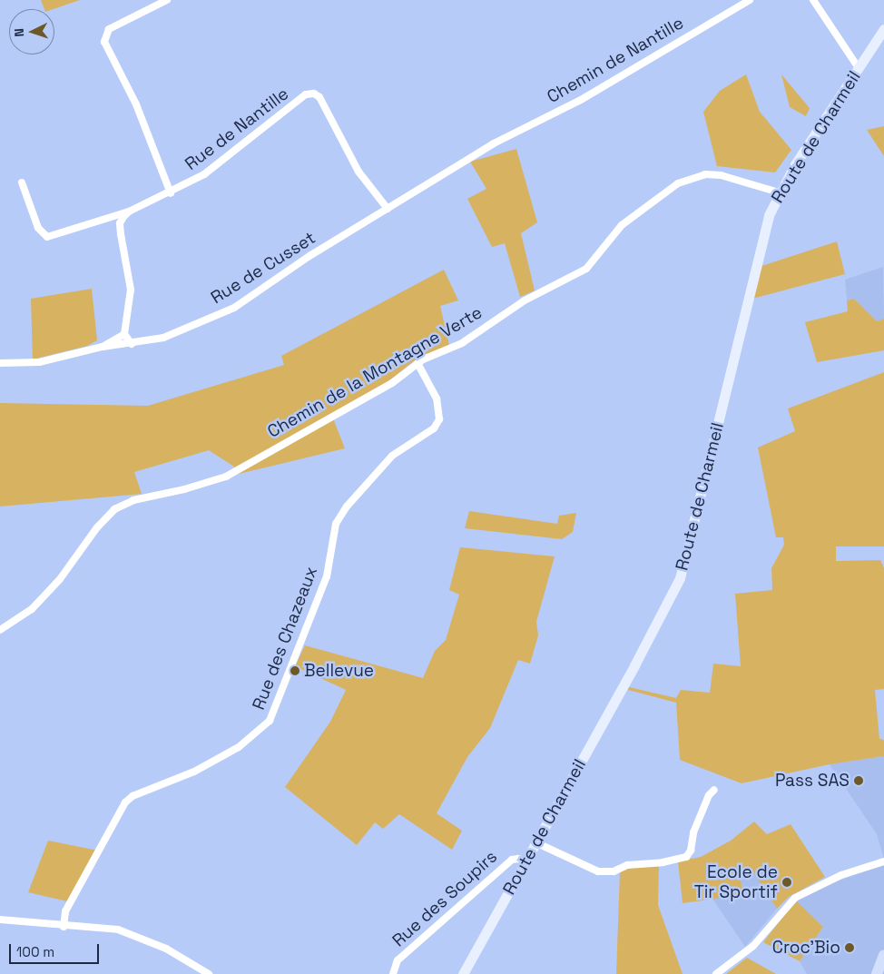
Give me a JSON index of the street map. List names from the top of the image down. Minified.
{"streets":{"main road":["Route de Charmeil"],"street":["Chemin de Nantille","Rue de Nantille","Rue de Cusset","Chemin de la Montagne Verte","Rue des Chazeaux","Rue des Soupirs"]},"crossings":[["Chemin de Nantille","Rue de Cusset"],["Rue de Nantille","Rue de Cusset"],["Route de Charmeil","Chemin de la Montagne Verte"],["Route de Charmeil","Rue des Soupirs"],["Chemin de la Montagne Verte","Rue des Chazeaux"]],"places":["Bellevue","Pass SAS","Ecole de Tir Sportif","Croc'Bio"],"scale_bar":"100 m","north":"left"}
